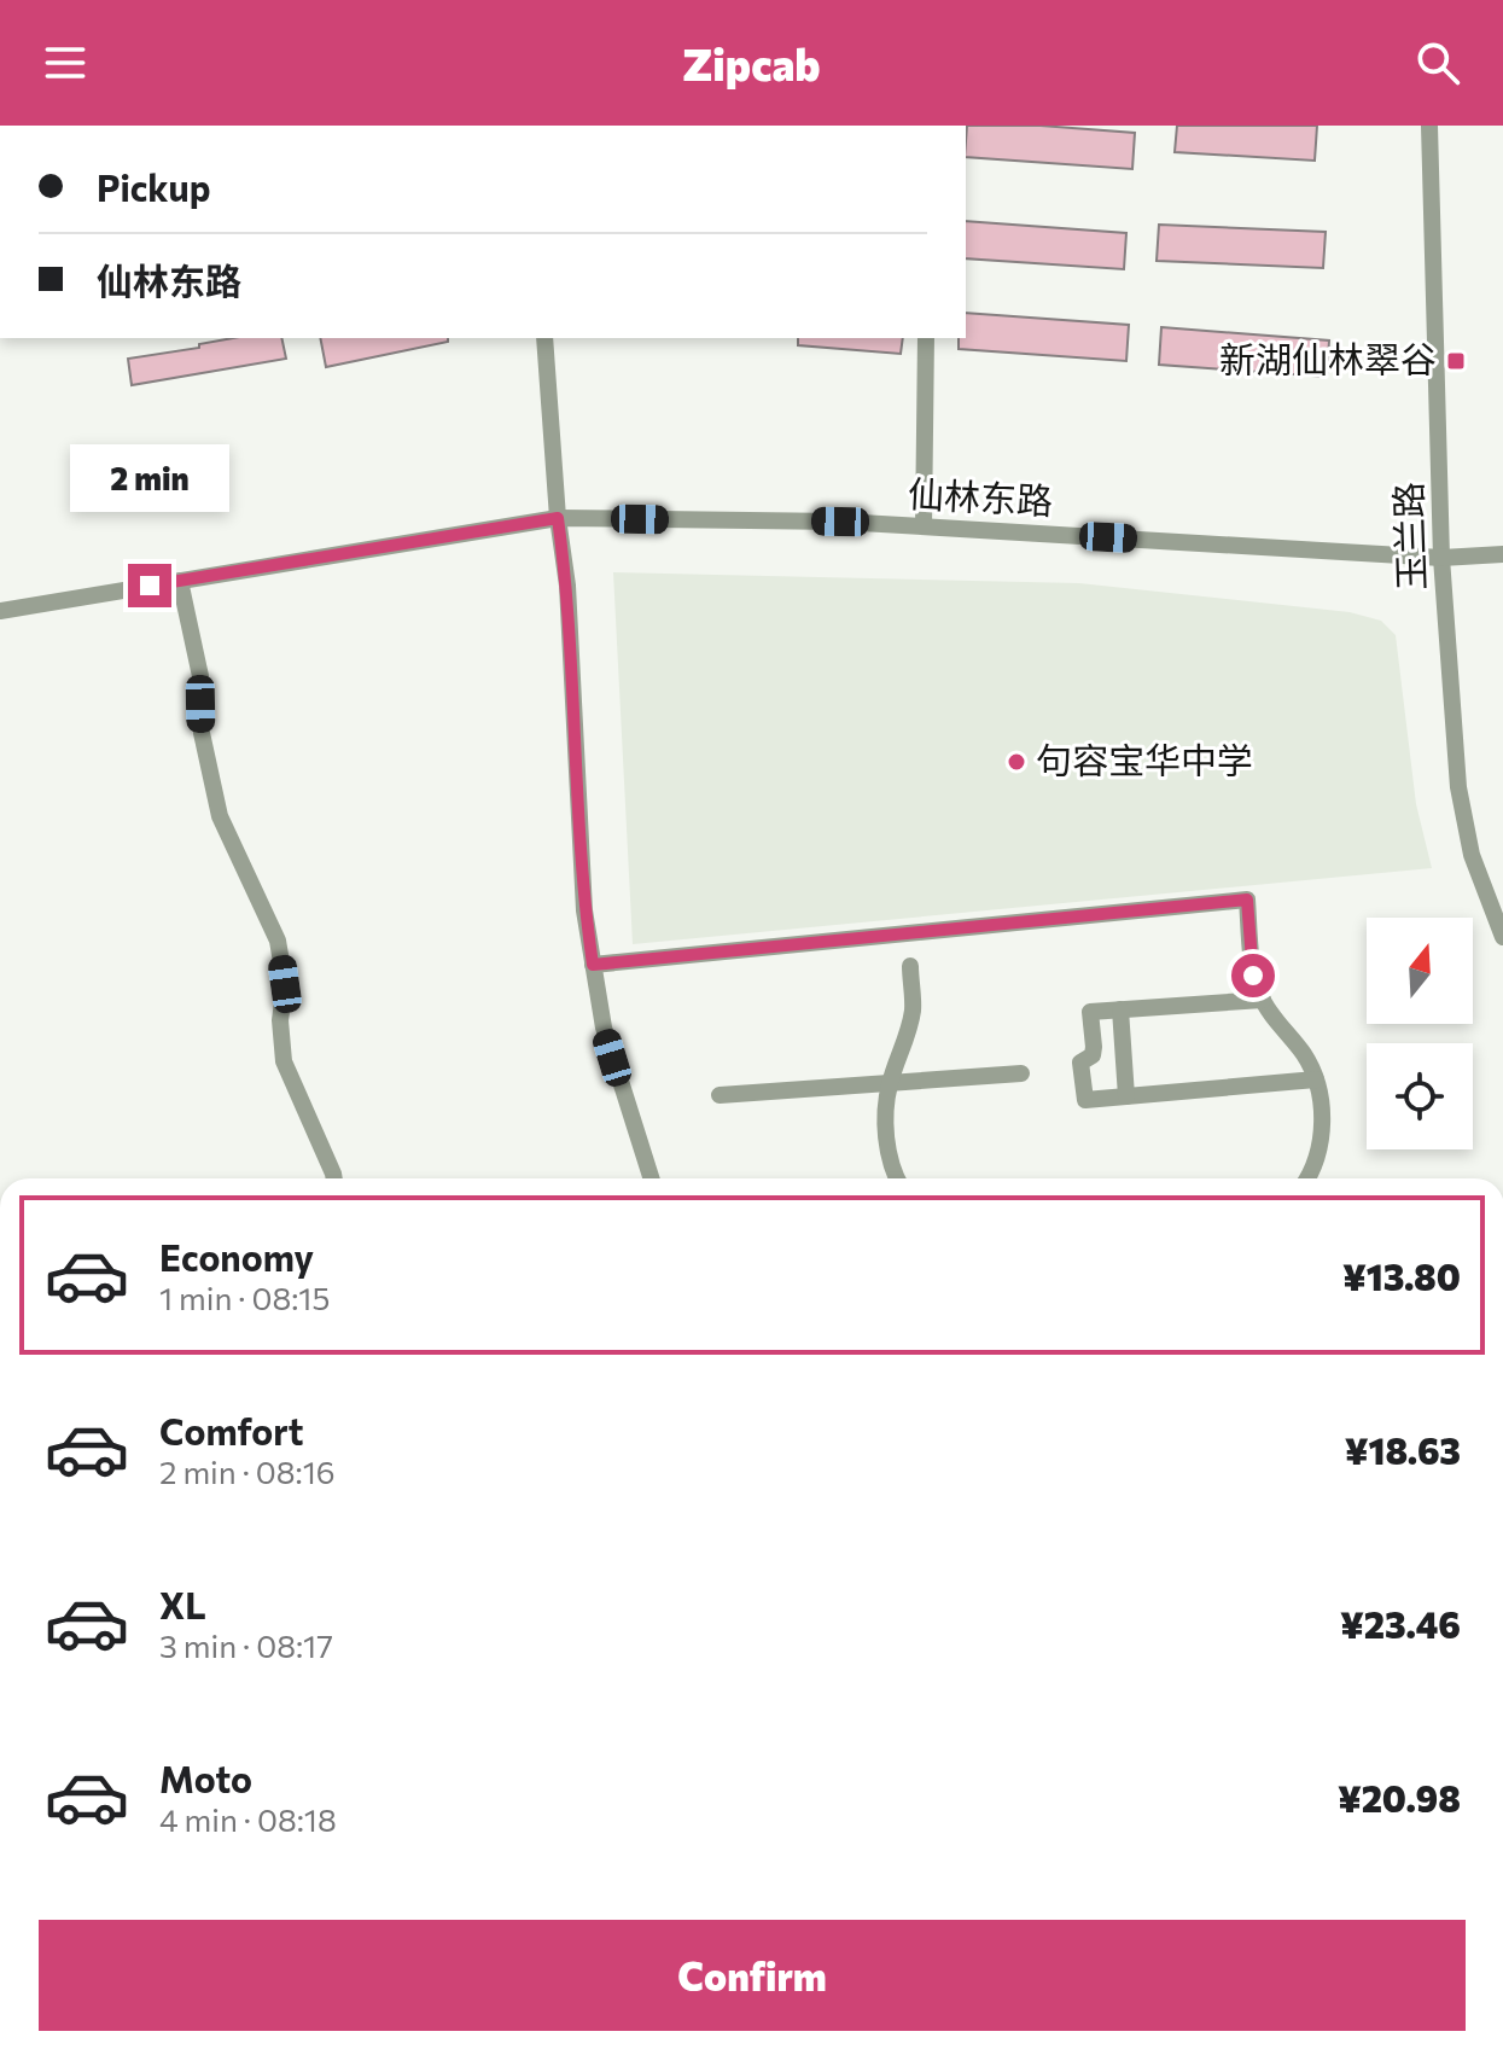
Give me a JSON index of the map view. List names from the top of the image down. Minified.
{"streets":{"street":["仙林东路","玉兰路"]},"crossings":[["仙林东路","玉兰路"]],"places":{"transit":["新湖仙林翠谷"],"other":["句容宝华中学"]},"north":"top","page":{"header":"Zipcab","banner":["Pickup","仙林东路"],"bubble":"2 min","list":[{"name":"Economy","note":"1 min · 08:15","value":"¥13.80"},{"name":"Comfort","note":"2 min · 08:16","value":"¥18.63"},{"name":"XL","note":"3 min · 08:17","value":"¥23.46"},{"name":"Moto","note":"4 min · 08:18","value":"¥20.98"}],"buttons":"Confirm"}}
